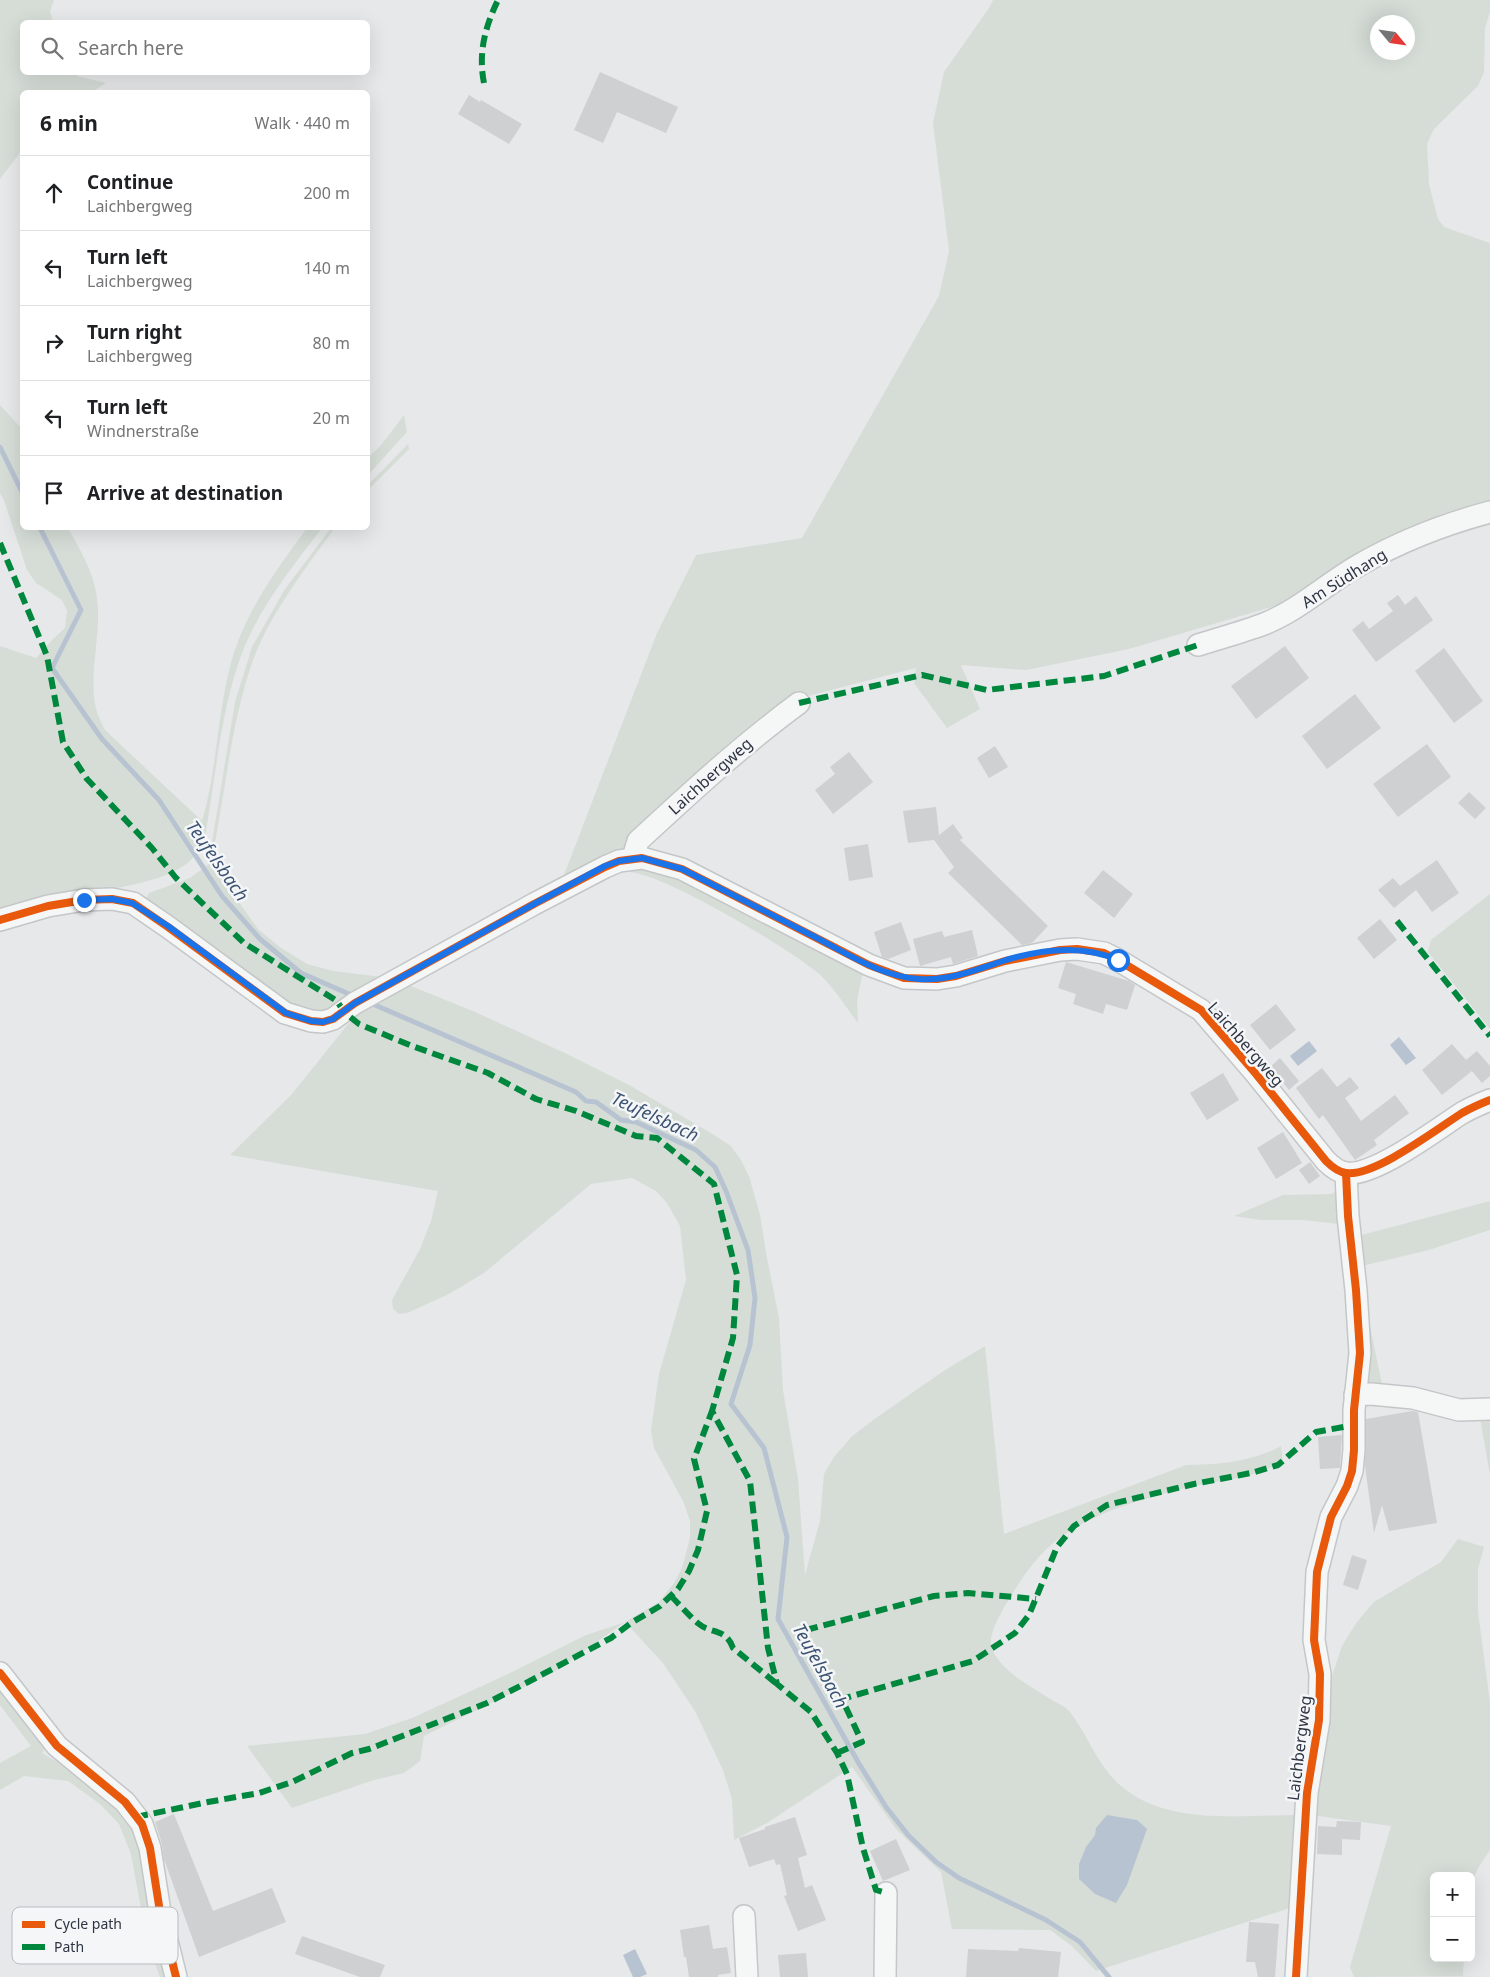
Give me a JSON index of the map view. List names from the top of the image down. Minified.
{"streets":{"street":["Am Südhang","Laichbergweg"]},"water":["Teufelsbach"],"legend":["Cycle path","Path"],"north":"bottom right","page":{"search":"Search here","heading":["6 min","Walk · 440 m"],"list":[["Continue","Laichbergweg","200 m"],["Turn left","Laichbergweg","140 m"],["Turn right","Laichbergweg","80 m"],["Turn left","Windnerstraße","20 m"],"Arrive at destination"],"map_buttons":["+","−"]}}
